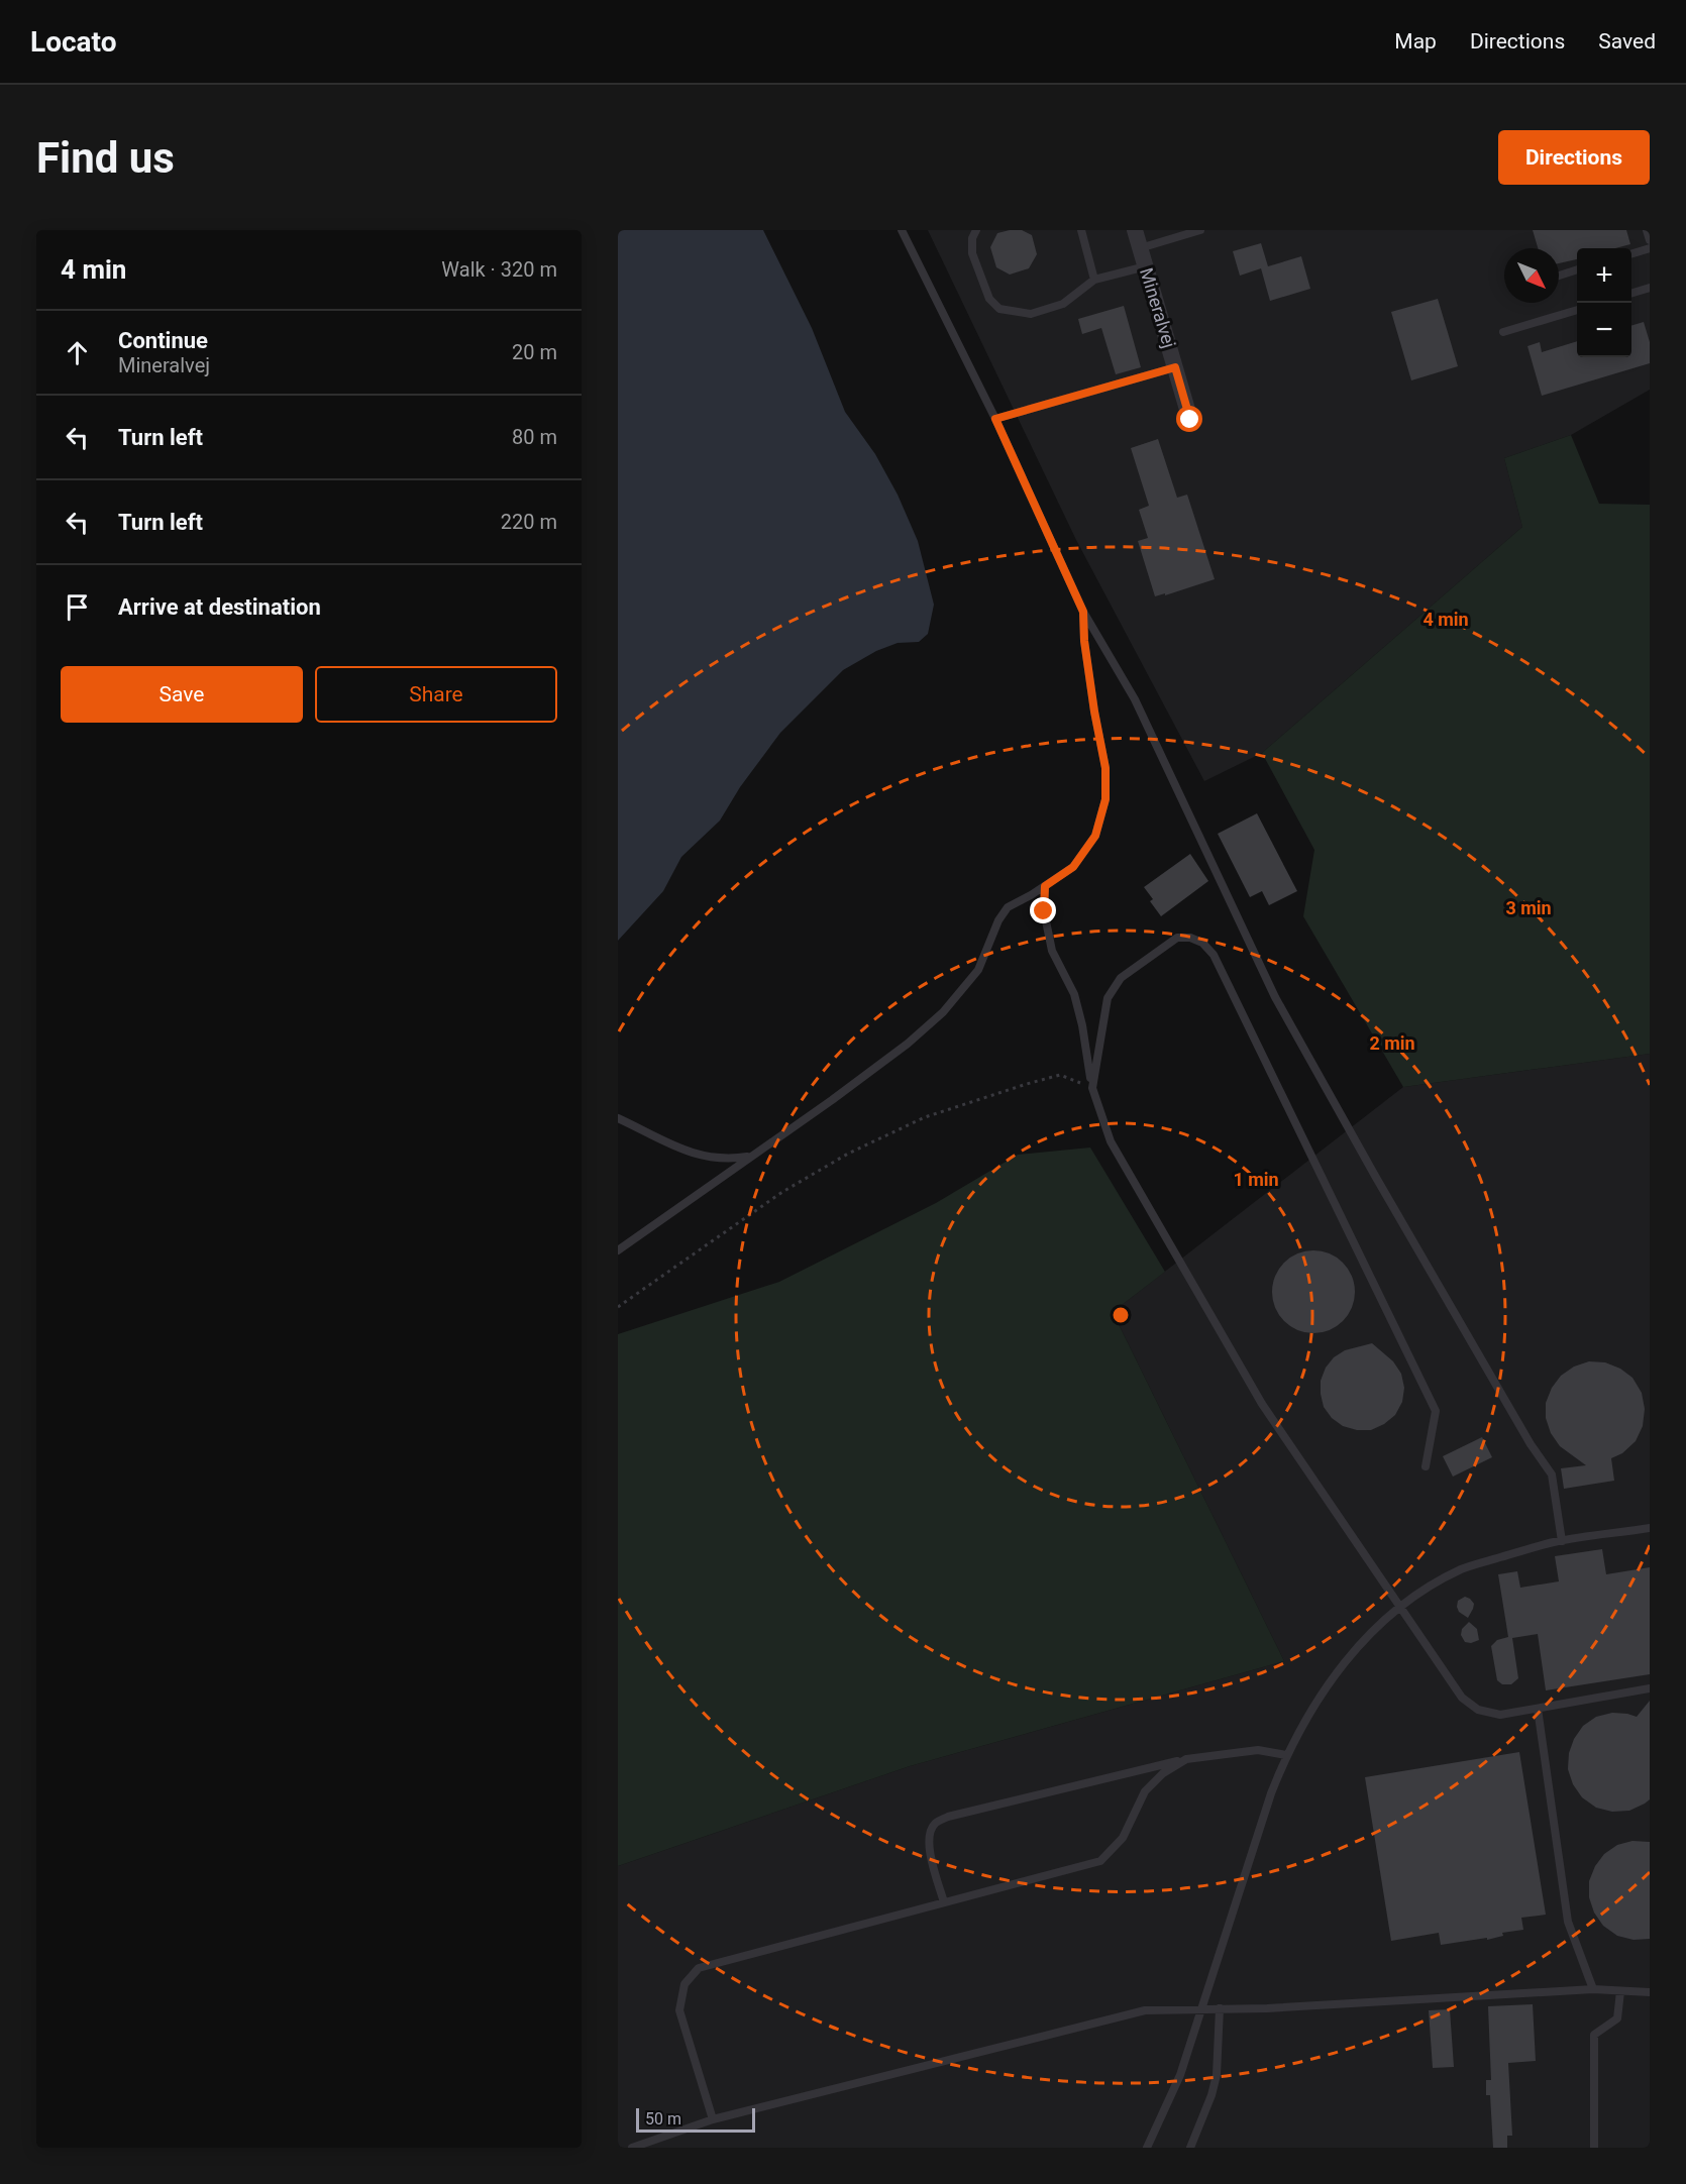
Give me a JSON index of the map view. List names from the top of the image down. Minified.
{"streets":{"street":["Mineralvej"]},"scale_bar":"50 m","north":"bottom right","page":{"header":"Locato","nav":["Map","Directions","Saved"],"buttons":["Directions",["Save","Share"]],"title":"Find us","heading":["4 min","Walk · 320 m"],"map_buttons":["+","−"],"list":[["Continue","Mineralvej","20 m"],["Turn left","80 m"],["Turn left","220 m"],"Arrive at destination"],"scale":"50 m"},"rings":["4 min","3 min","2 min","1 min"]}
